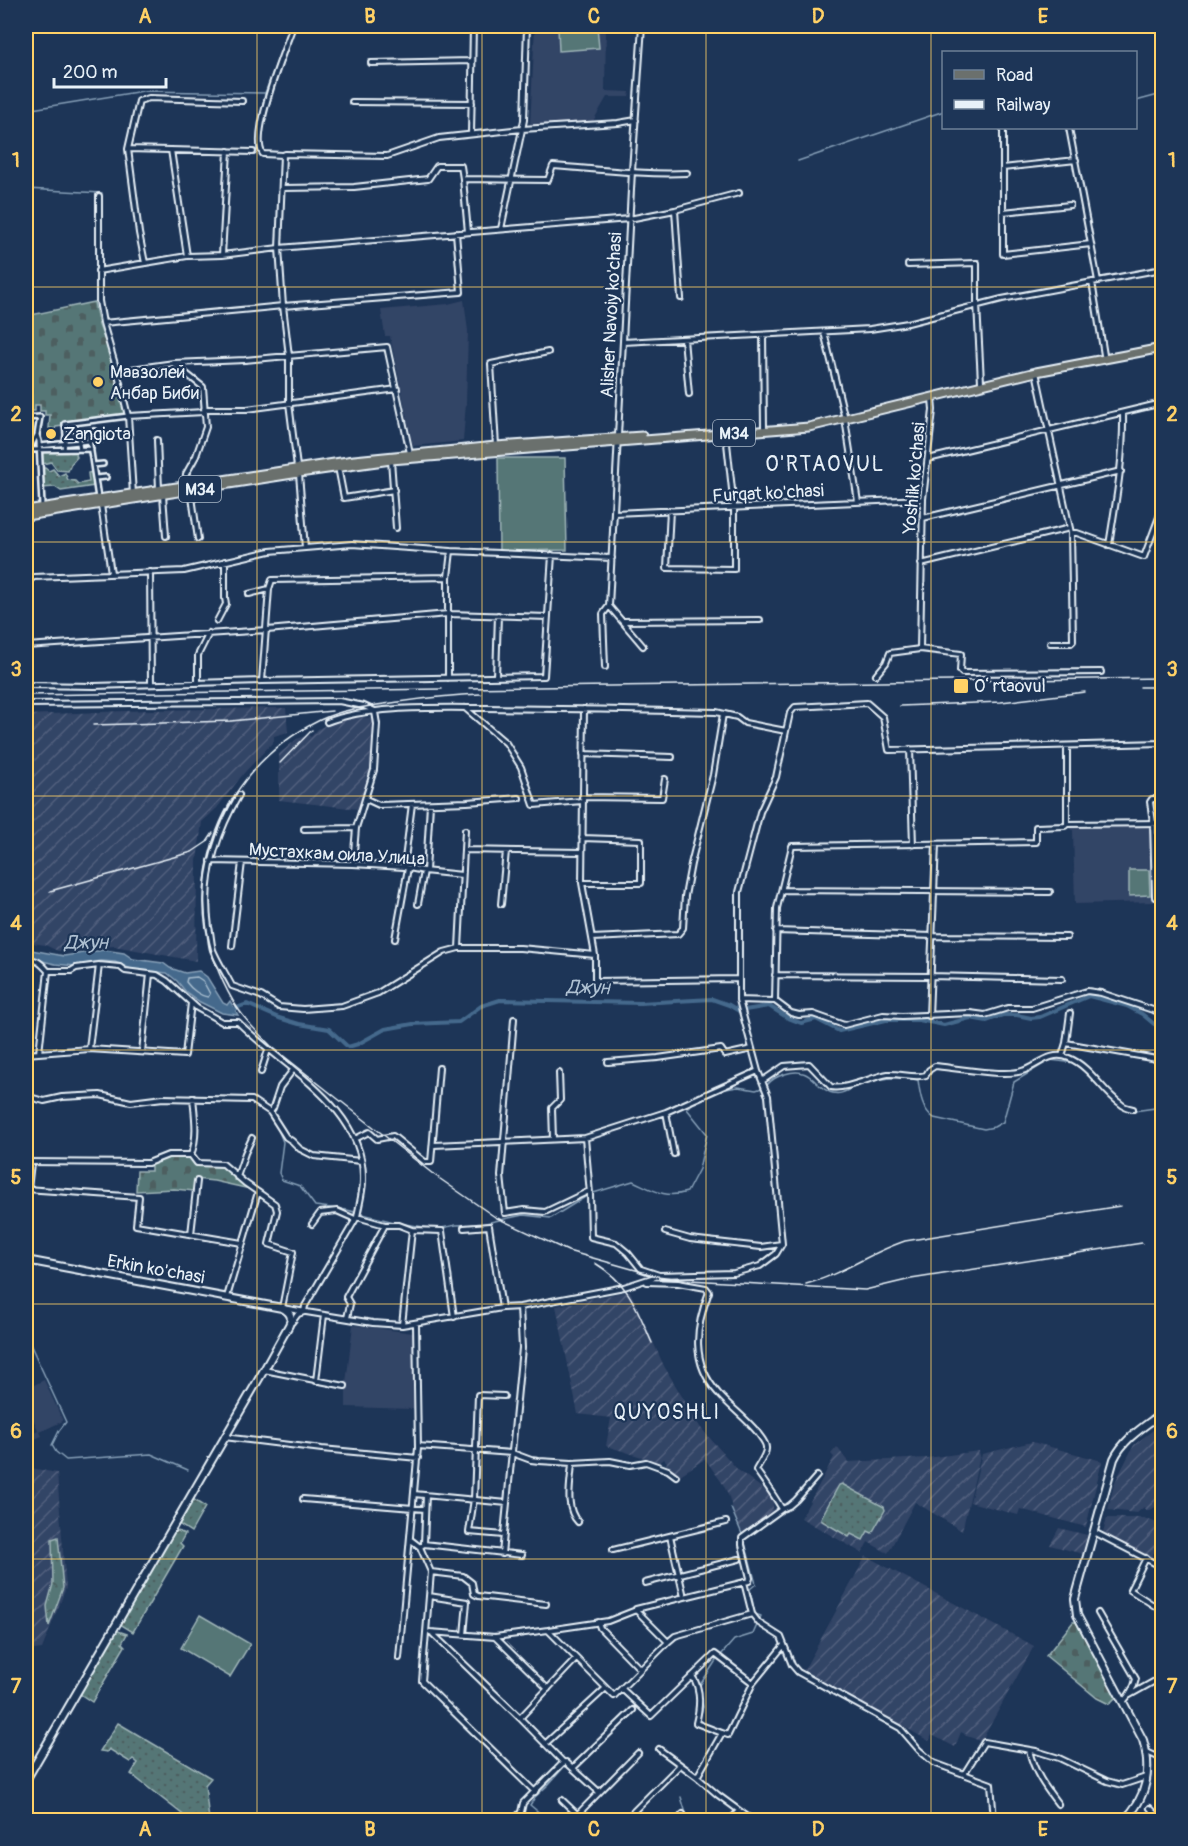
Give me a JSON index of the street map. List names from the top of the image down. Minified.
{"streets":{"main road":["M34","Erkin ko'chasi"],"street":["Alisher Navoiy ko'chasi","Yoshlik ko'chasi","Furqat ko'chasi","Мустахкам оила Улица"]},"crossings":[["Alisher Navoiy ko'chasi","M34"],["Alisher Navoiy ko'chasi","Furqat ko'chasi"],["M34","Yoshlik ko'chasi"],["Yoshlik ko'chasi","Furqat ko'chasi"]],"districts":["O'RTAOVUL","QUYOSHLI"],"water":["Джун"],"places":{"other":["Мавзолей Анбар Биби","Zangiota"],"transit":["Oʻrtaovul"]},"legend":["Road","Railway"],"scale_bar":"200 m","grid":{"columns":["A","B","C","D","E"],"rows":["1","2","3","4","5","6","7"]}}
